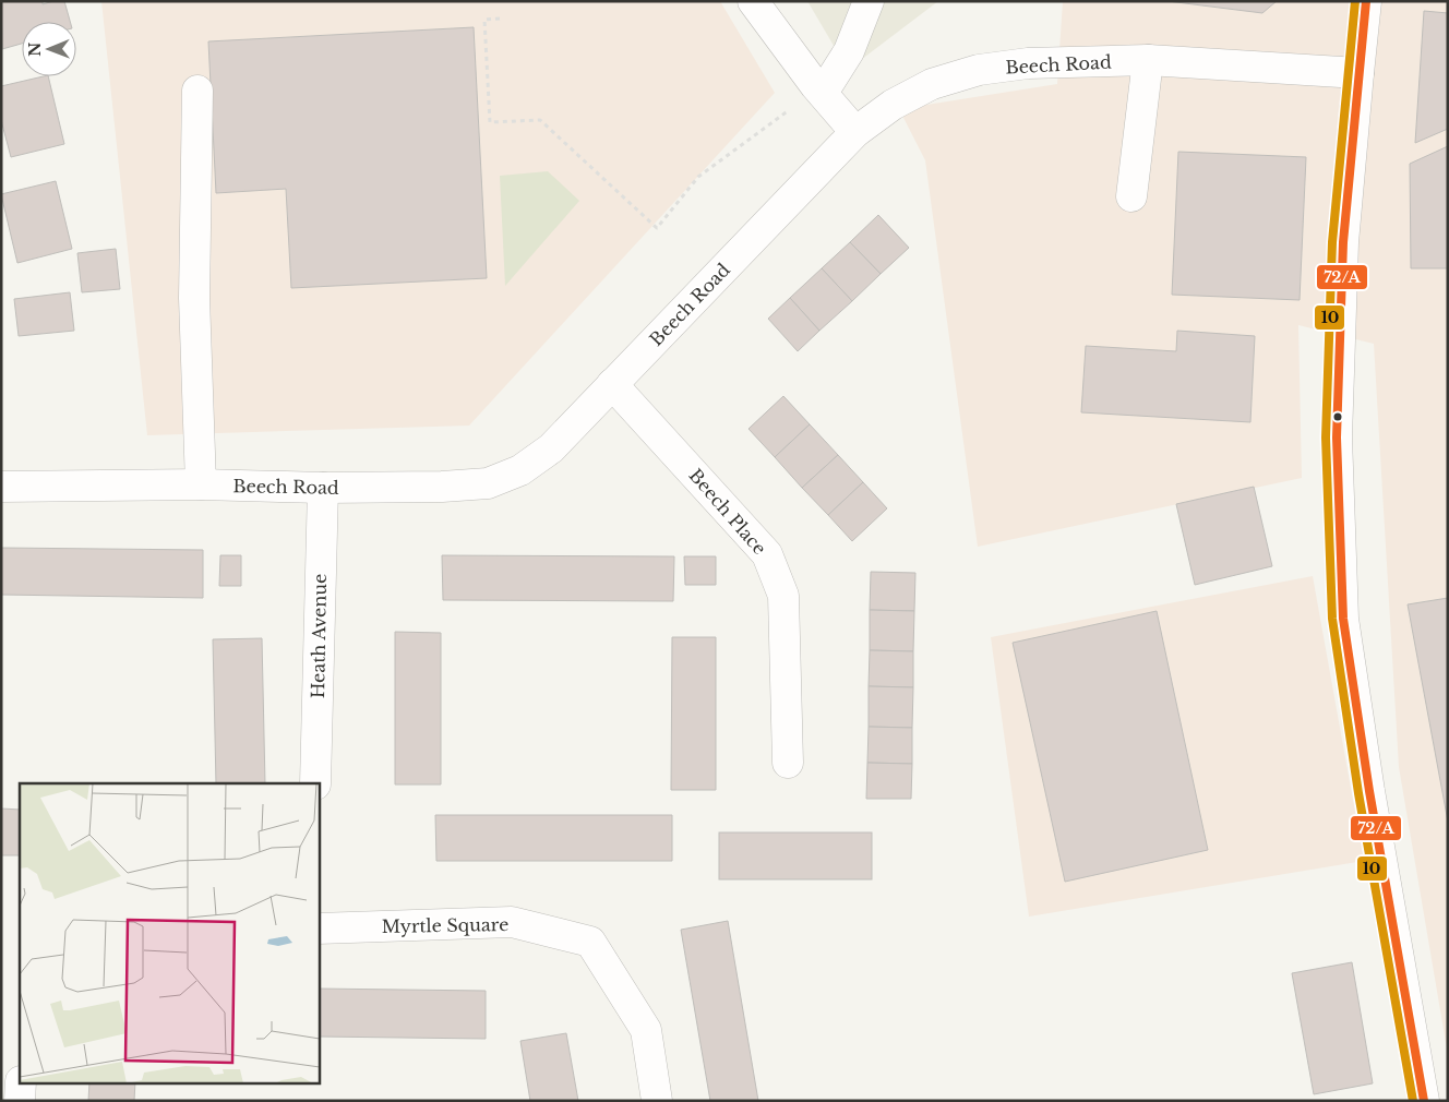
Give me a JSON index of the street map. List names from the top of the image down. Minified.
{"streets":{"street":["Beech Road","Beech Place","Heath Avenue","Myrtle Square"]},"crossings":[["Beech Road","Beech Place"],["Beech Road","Heath Avenue"]],"lines":["transit line 72/A","transit line 10"],"north":"left"}
